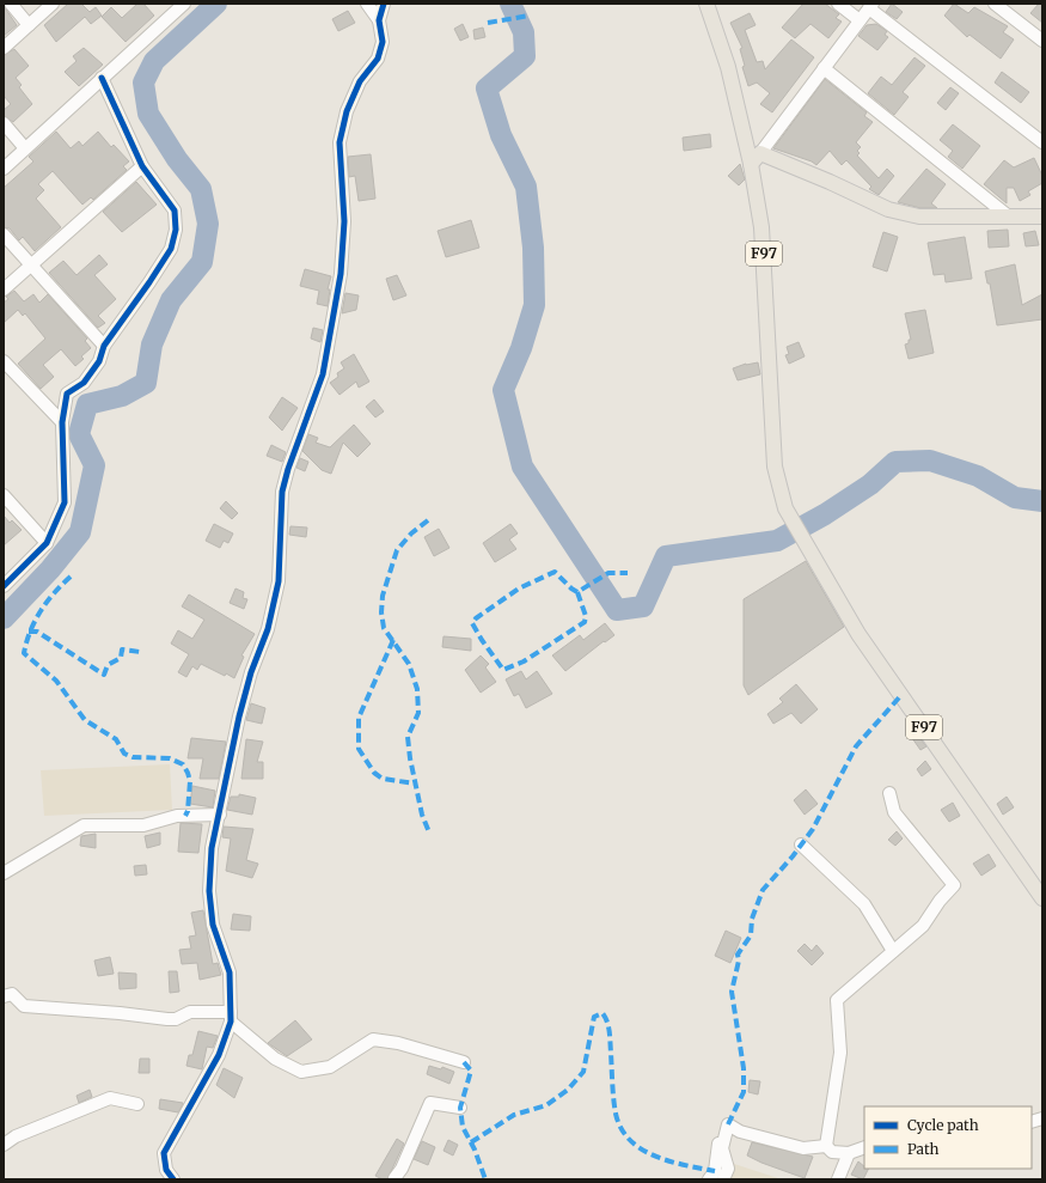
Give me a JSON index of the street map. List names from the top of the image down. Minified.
{"streets":{"main road":["F97"]},"legend":["Cycle path","Path"]}
